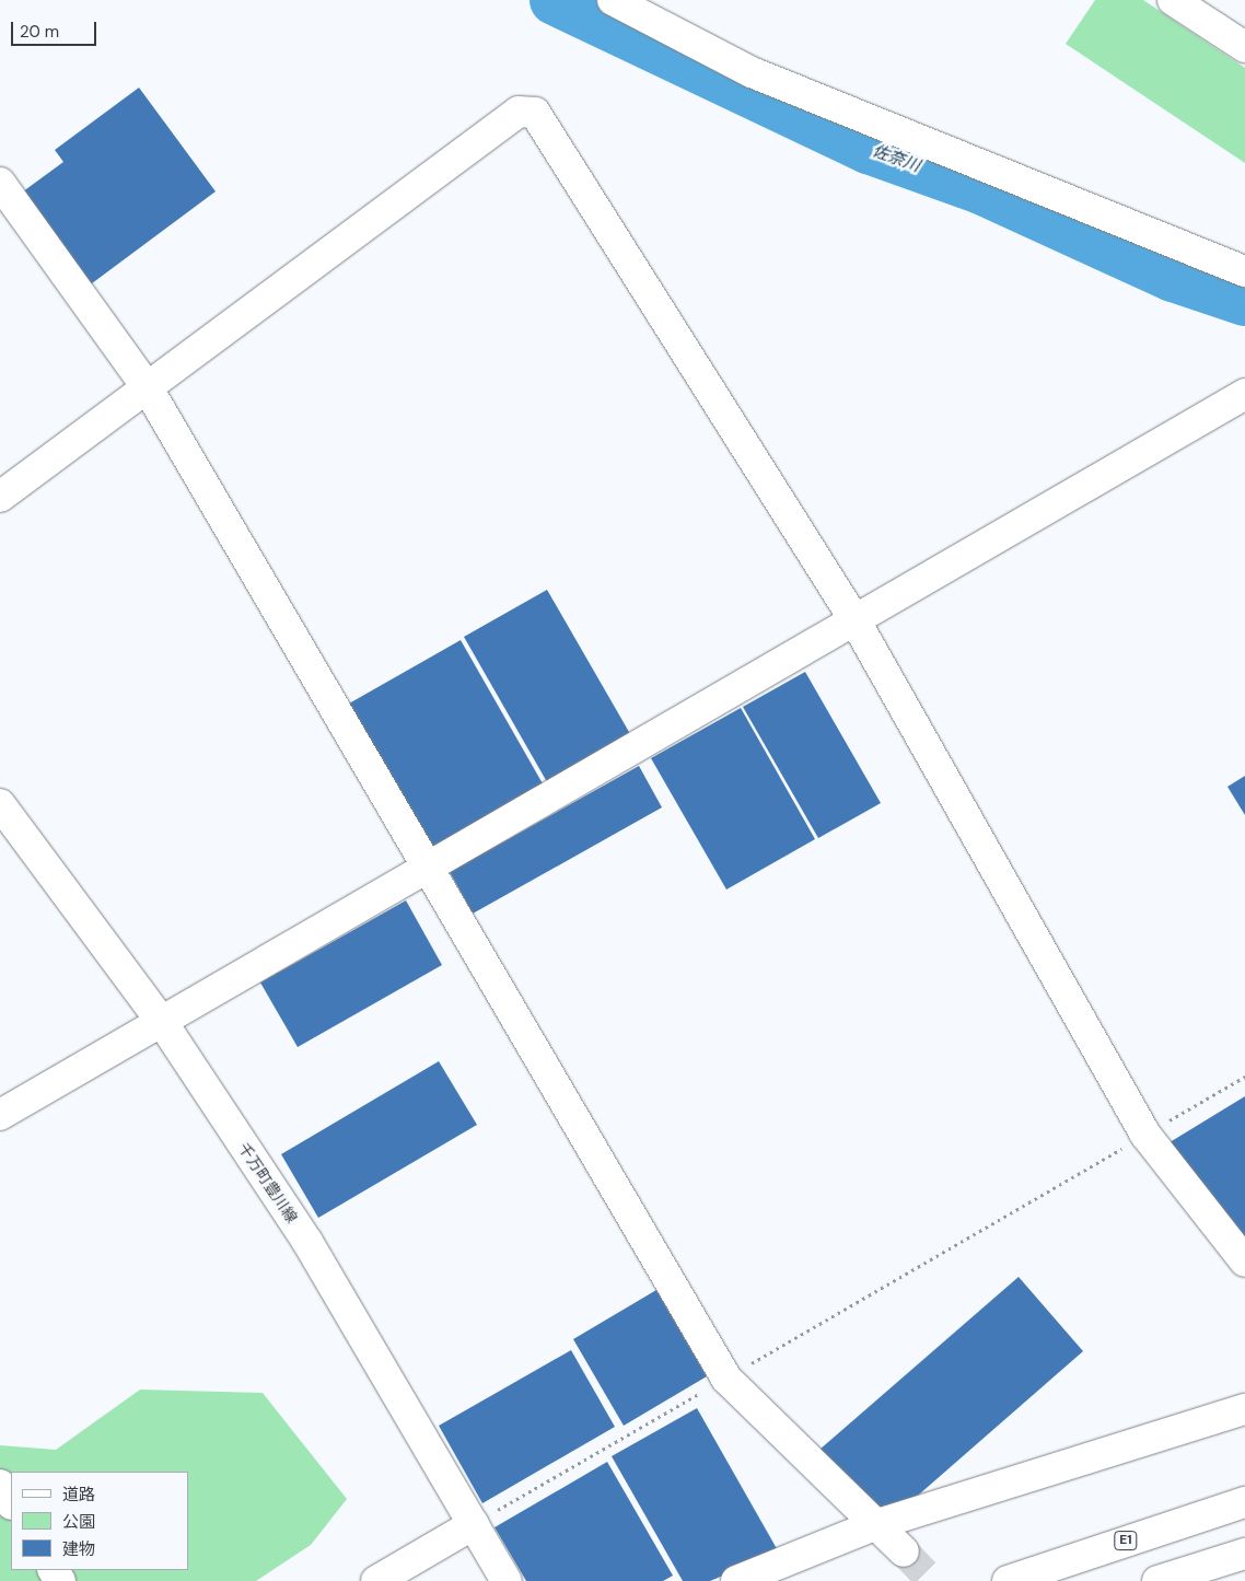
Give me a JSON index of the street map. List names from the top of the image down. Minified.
{"streets":{"main road":["千万町豊川線","E1"]},"water":["佐奈川"],"legend":["道路","公園","建物"],"scale_bar":"20 m"}
